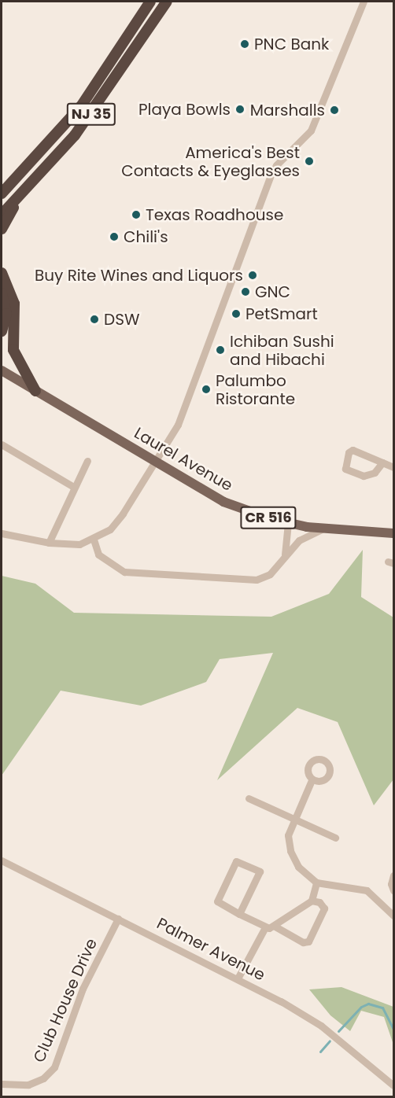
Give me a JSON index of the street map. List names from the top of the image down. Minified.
{"streets":{"highway":["NJ 35"],"main road":["Laurel Avenue","CR 516"],"street":["Palmer Avenue","Club House Drive"]},"crossings":[["Palmer Avenue","Club House Drive"]],"places":["PNC Bank","Playa Bowls","Marshalls","America's Best Contacts & Eyeglasses","Texas Roadhouse","Chili's","Buy Rite Wines and Liquors","GNC","PetSmart","DSW","Ichiban Sushi and Hibachi","Palumbo Ristorante"]}
